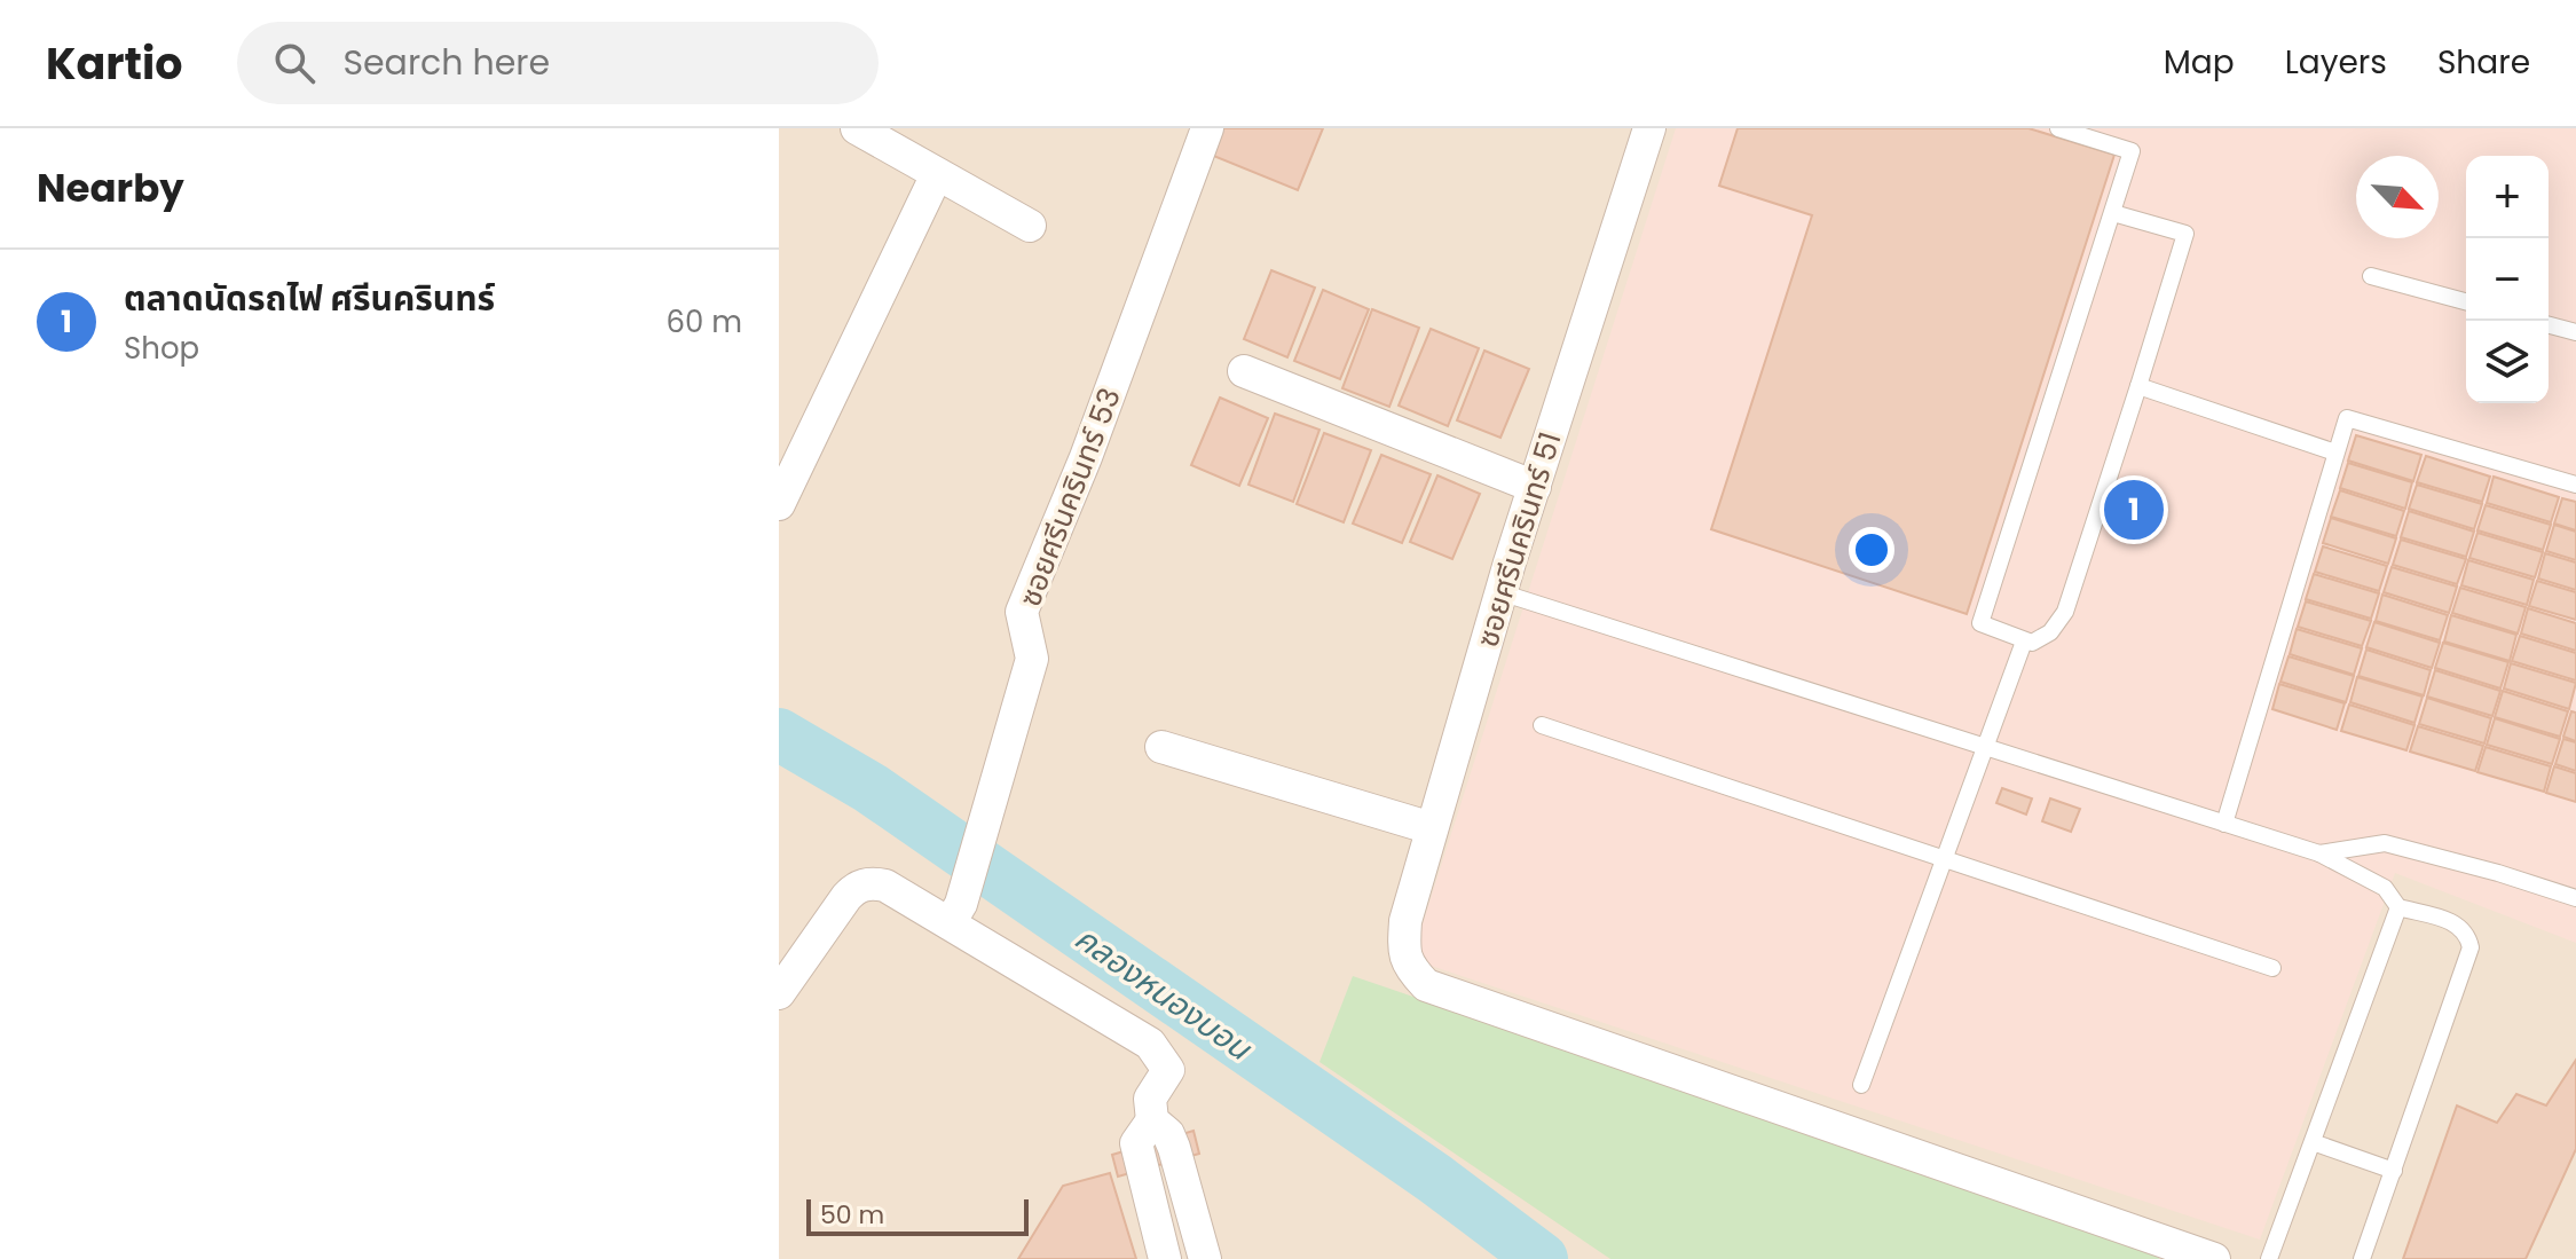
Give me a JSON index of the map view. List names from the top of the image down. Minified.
{"streets":{"street":["ซอยศรีนครินทร์ 53","ซอยศรีนครินทร์ 51"]},"water":["คลองหนองบอน"],"scale_bar":"50 m","north":"bottom right","page":{"header":"Kartio","search":"Search here","nav":["Map","Layers","Share"],"heading":"Nearby","map_buttons":["+","−"],"list":[{"mark":"1","name":"ตลาดนัดรถไฟ ศรีนครินทร์","note":"Shop","value":"60 m"}],"pins":"1","scale":"50 m"}}
